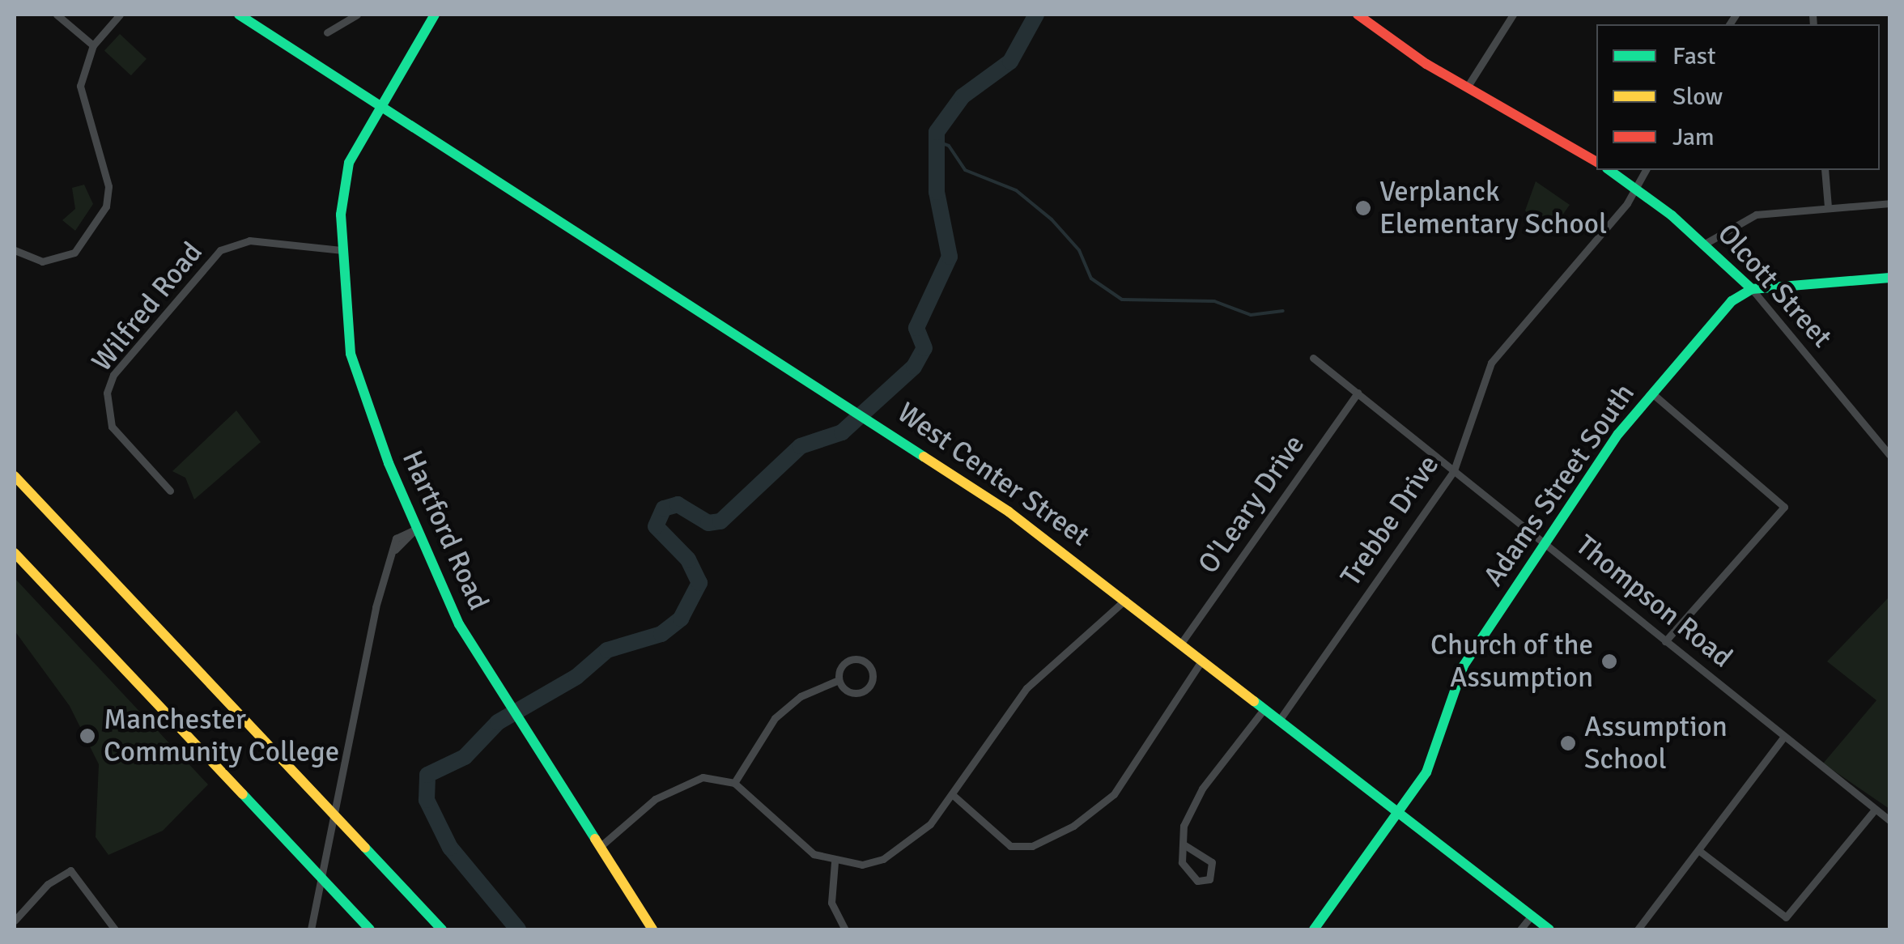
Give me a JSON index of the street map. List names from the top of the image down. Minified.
{"streets":{"main road":["Olcott Street","West Center Street","Adams Street South","Hartford Road"],"street":["Wilfred Road","O'Leary Drive","Trebbe Drive","Thompson Road"]},"crossings":[["Olcott Street","Adams Street South"],["Olcott Street","Trebbe Drive"],["Wilfred Road","Hartford Road"],["West Center Street","Adams Street South"],["West Center Street","O'Leary Drive"],["West Center Street","Trebbe Drive"],["West Center Street","Hartford Road"],["Adams Street South","Thompson Road"],["O'Leary Drive","Thompson Road"],["Trebbe Drive","Thompson Road"]],"places":["Verplanck Elementary School","Church of the Assumption","Manchester Community College","Assumption School"],"legend":["Fast","Slow","Jam"]}
